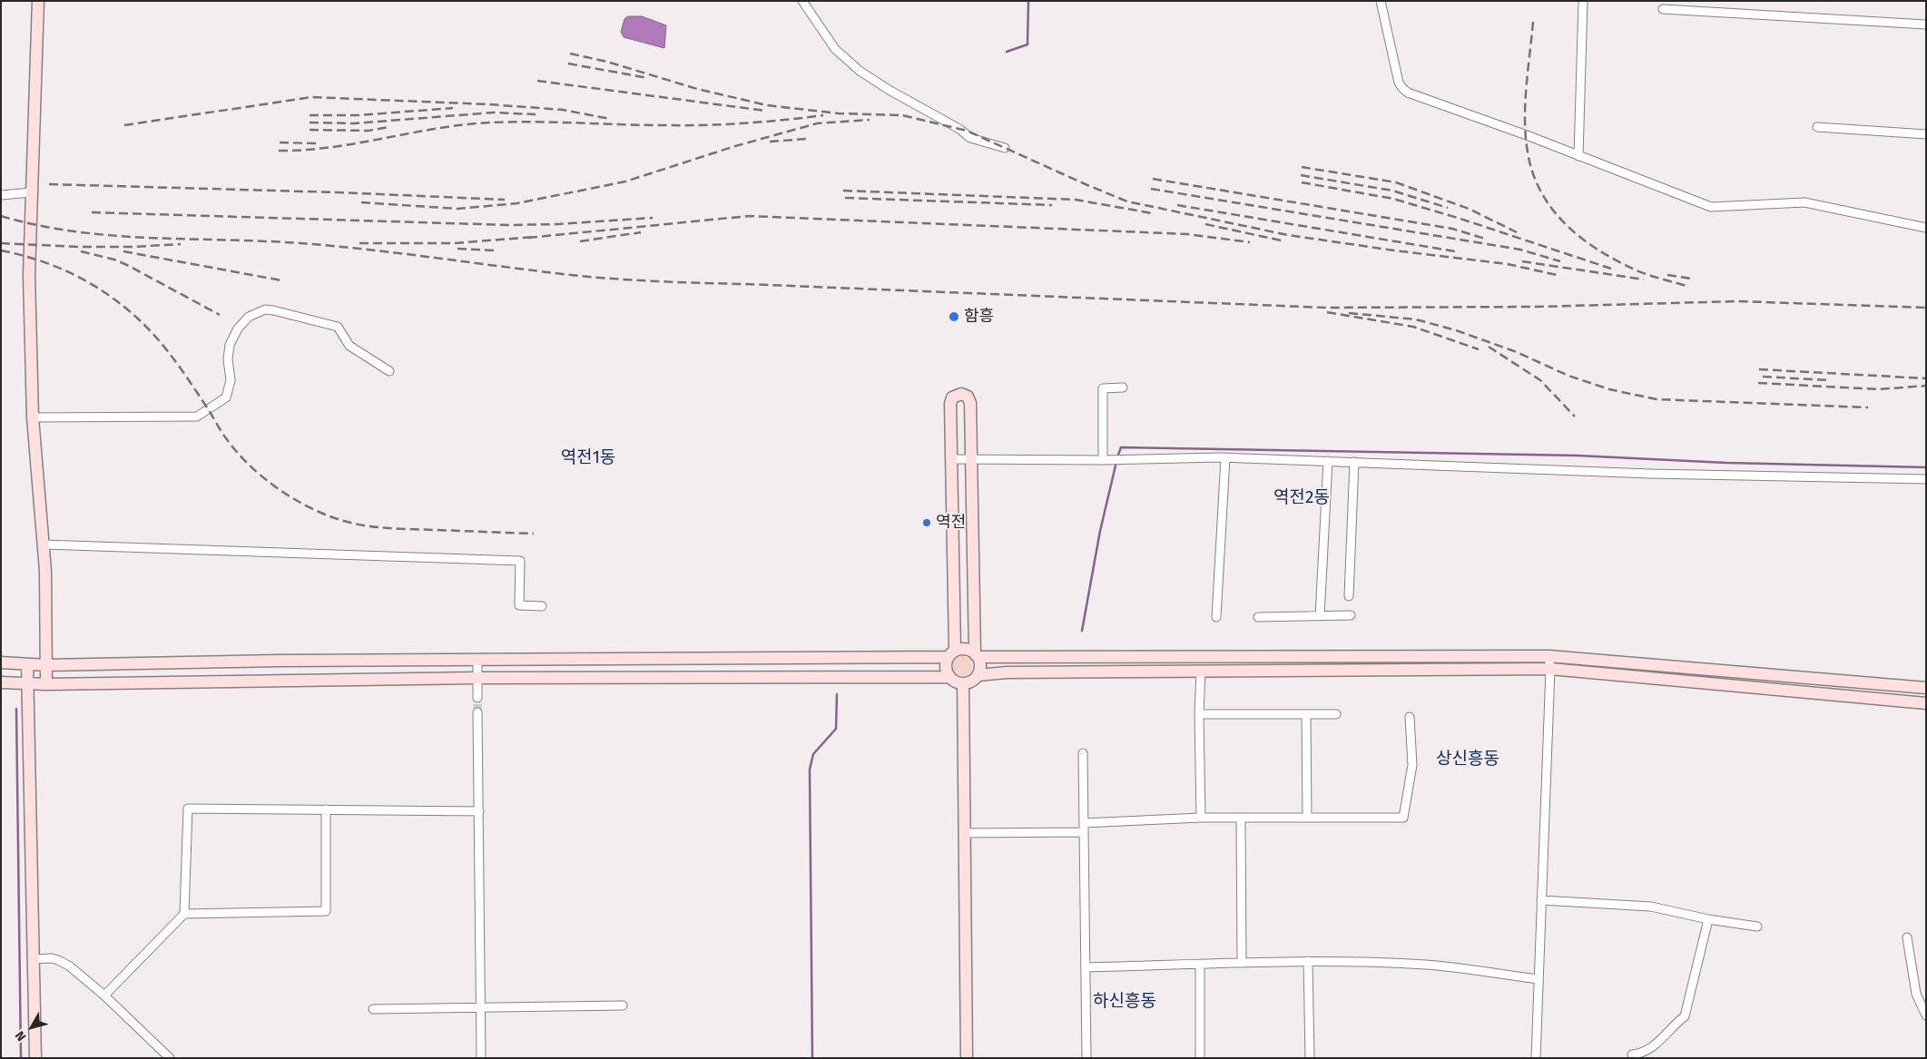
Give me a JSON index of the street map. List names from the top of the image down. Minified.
{"districts":["역전1동","역전2동","상신흥동","하신흥동"],"places":["함흥","역전"],"north":"bottom left"}
